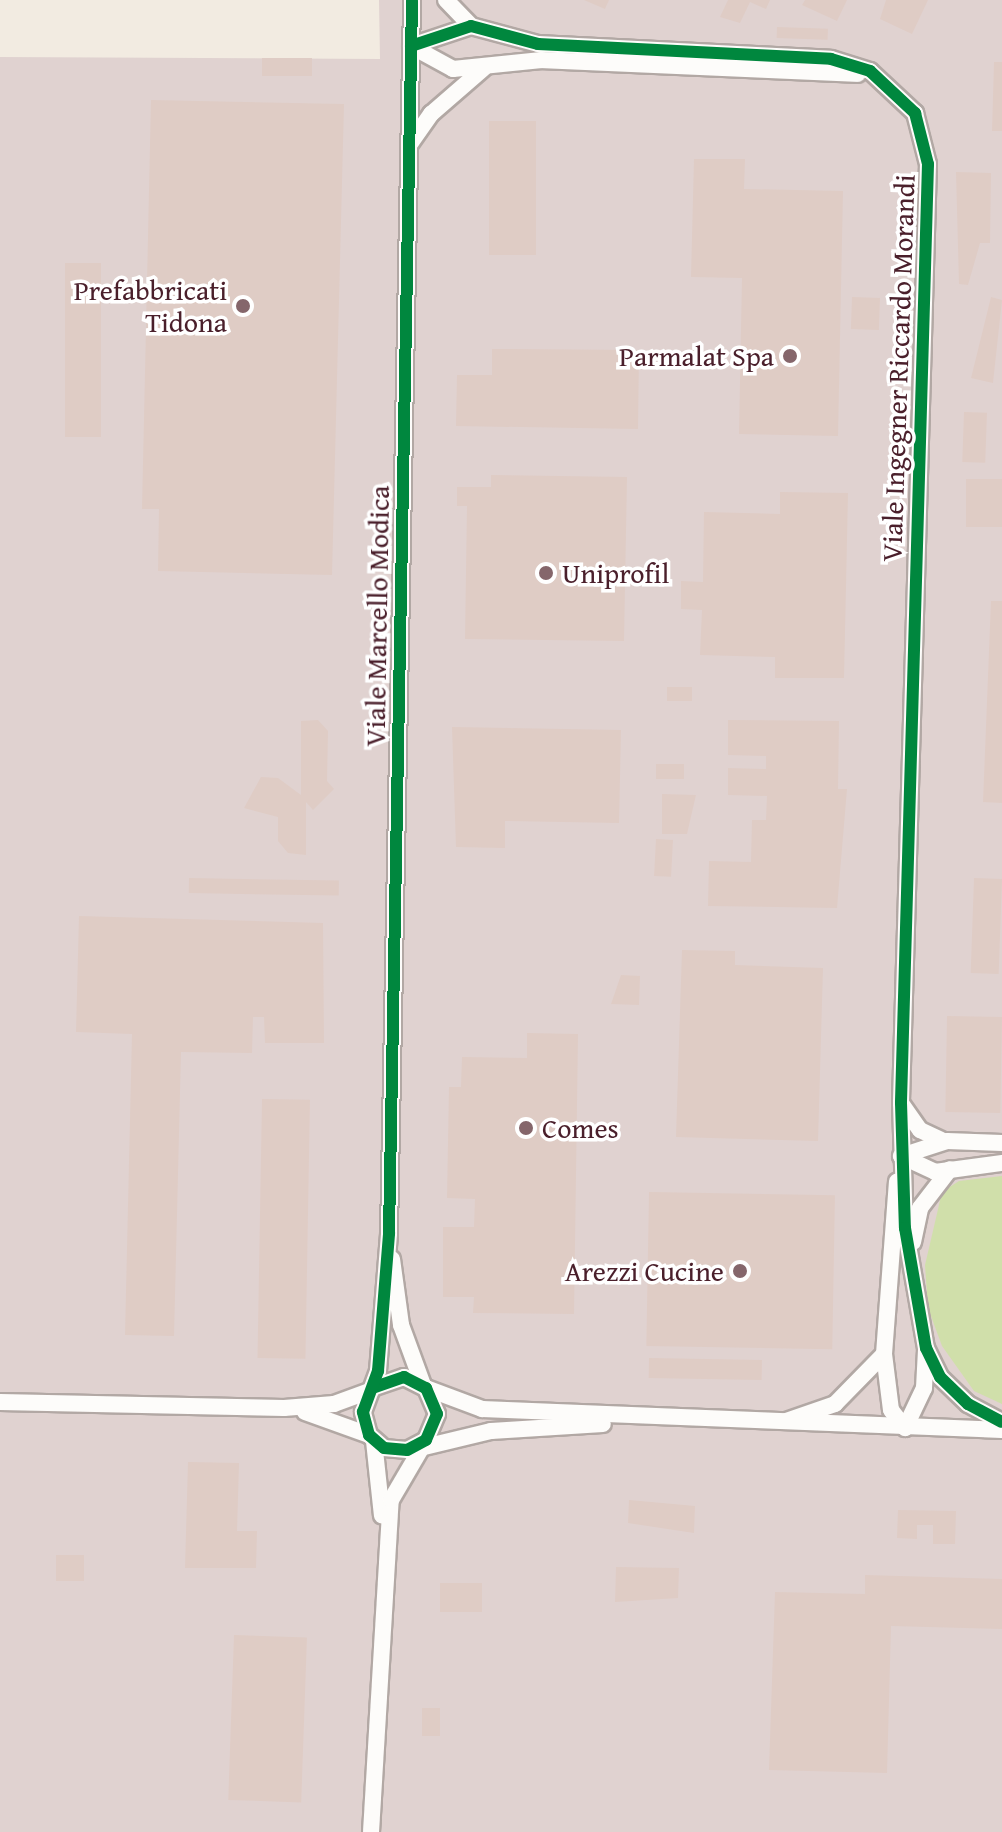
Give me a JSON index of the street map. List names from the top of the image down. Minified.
{"streets":{"street":["Viale Ingegner Riccardo Morandi","Viale Marcello Modica"]},"places":["Prefabbricati Tidona","Parmalat Spa","Uniprofil","Comes","Arezzi Cucine"]}
